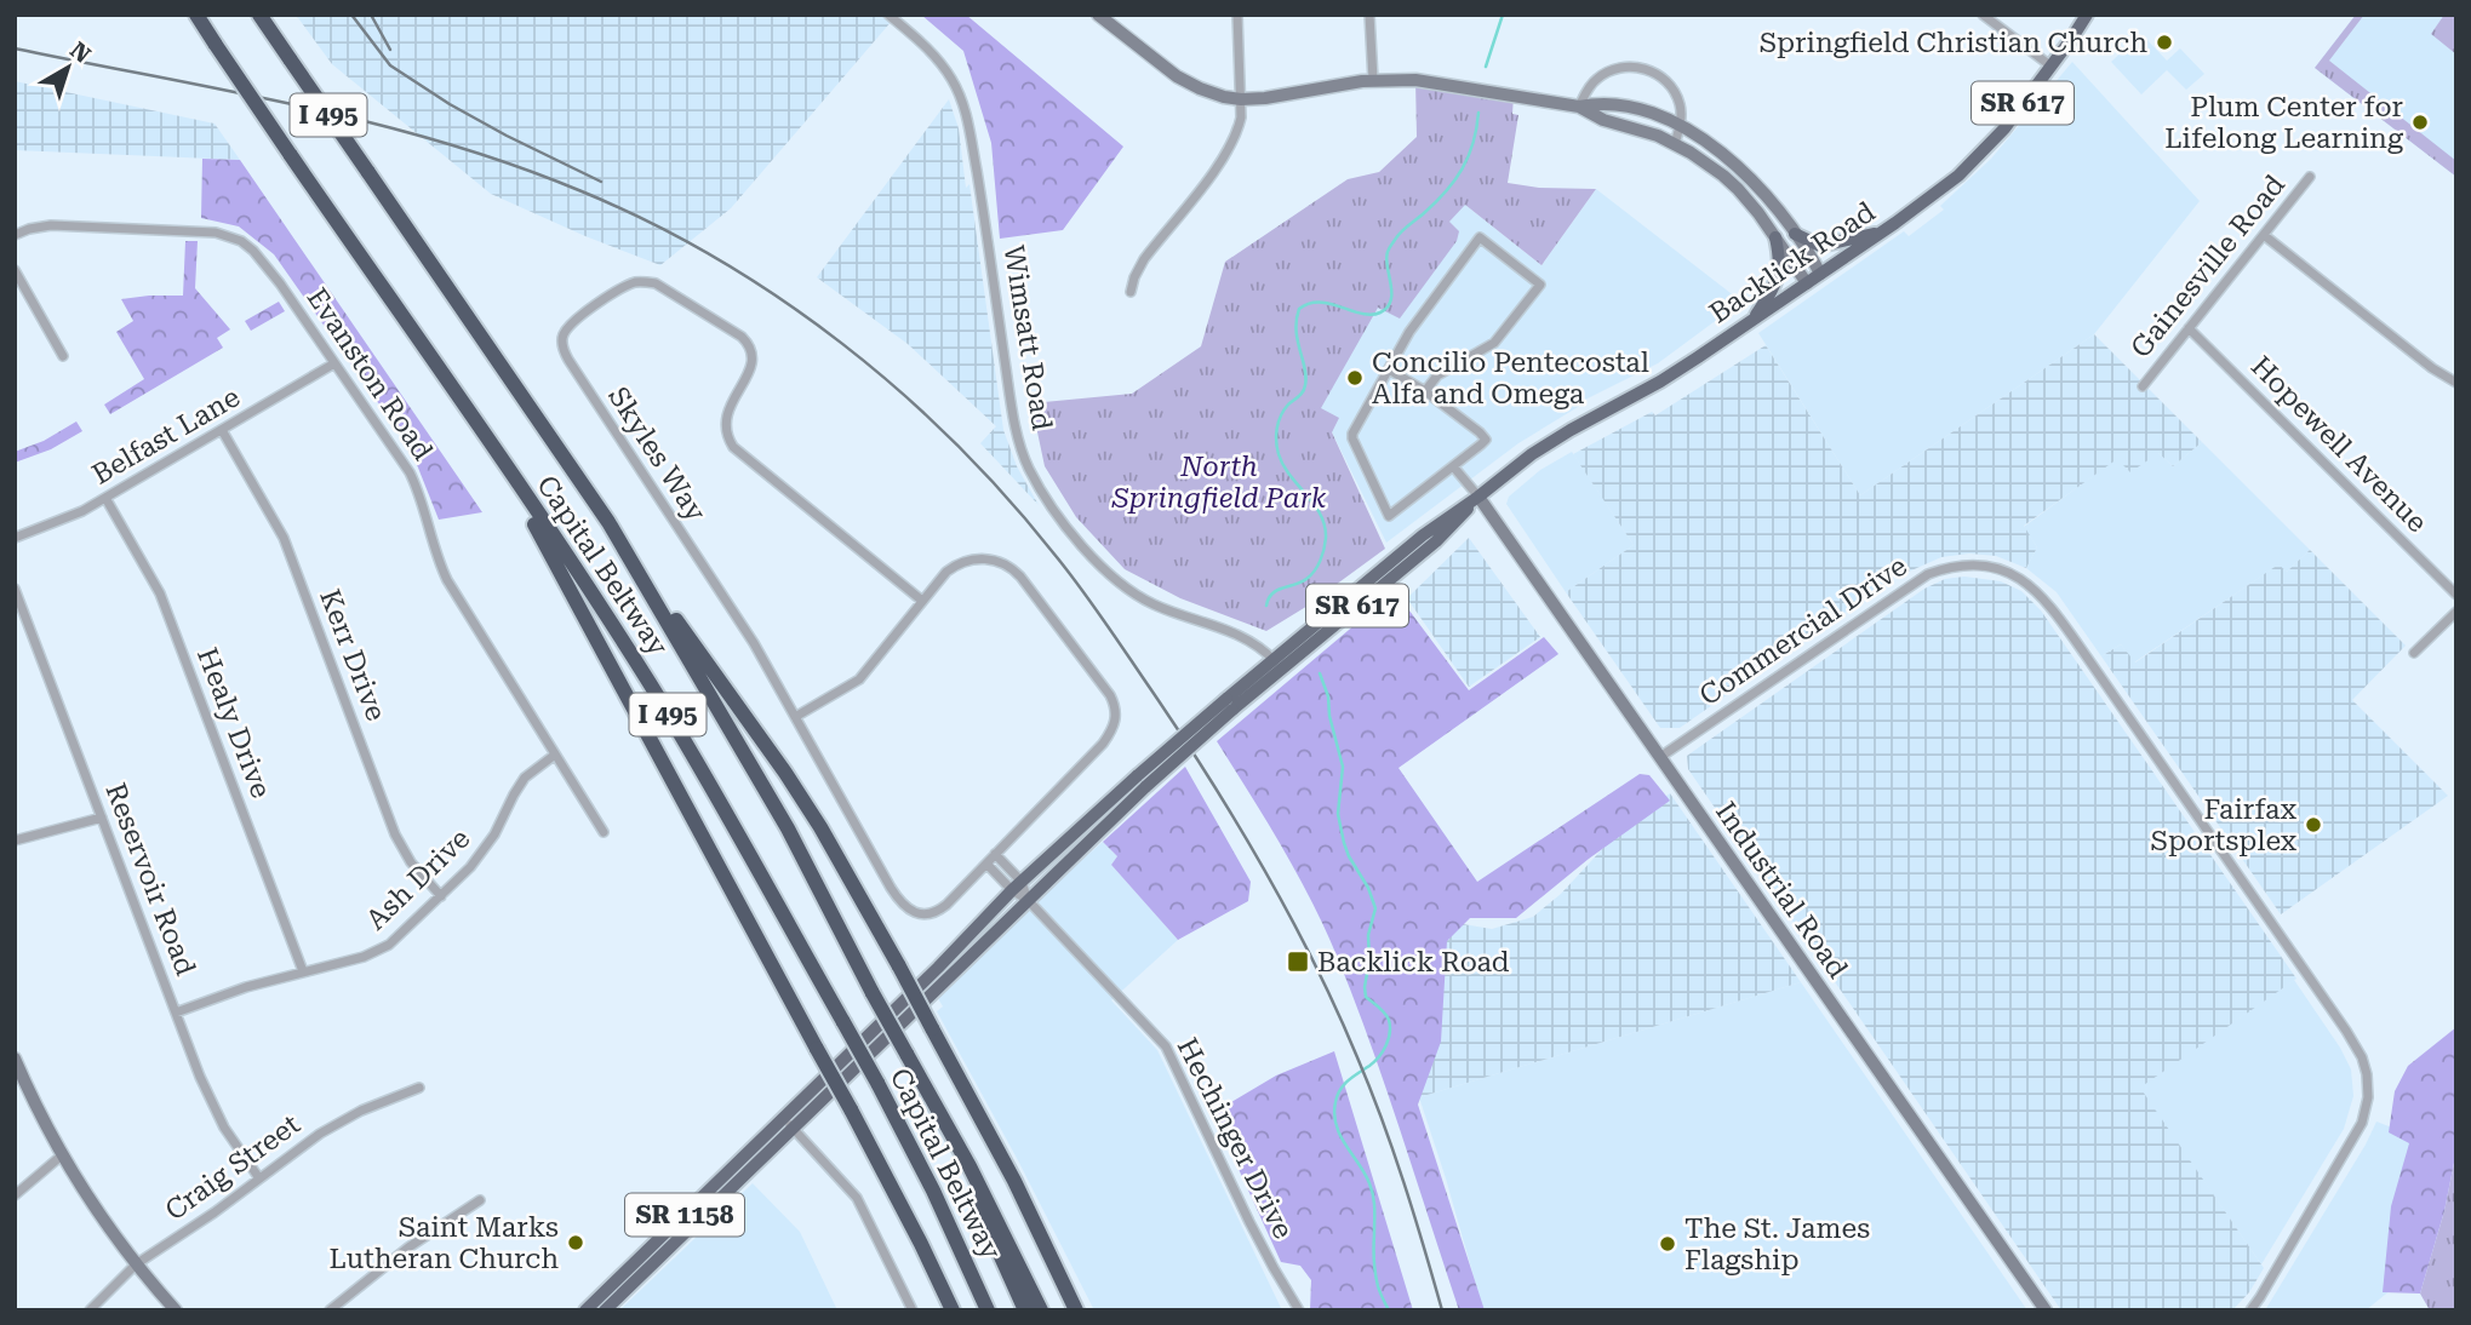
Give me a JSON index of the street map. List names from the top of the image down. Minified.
{"streets":{"highway":["I 495","Capital Beltway"],"main road":["SR 617","Backlick Road","SR 1158"],"street":["Gainesville Road","Wimsatt Road","Evanston Road","Belfast Lane","Hopewell Avenue","Skyles Way","Commercial Drive","Kerr Drive","Healy Drive","Reservoir Road","Ash Drive","Industrial Road","Hechinger Drive","Craig Street"]},"crossings":[["Backlick Road","Wimsatt Road"],["Backlick Road","Industrial Road"],["Backlick Road","Hechinger Drive"],["Gainesville Road","Hopewell Avenue"],["Evanston Road","Belfast Lane"],["Evanston Road","Ash Drive"],["Belfast Lane","Kerr Drive"],["Belfast Lane","Healy Drive"],["Commercial Drive","Industrial Road"],["Kerr Drive","Ash Drive"],["Healy Drive","Ash Drive"],["Reservoir Road","Ash Drive"],["Reservoir Road","Craig Street"]],"parks":["North Springfield Park"],"places":{"other":["Springfield Christian Church","Plum Center for Lifelong Learning","Concilio Pentecostal Alfa and Omega","Fairfax Sportsplex","Saint Marks Lutheran Church","The St. James Flagship"],"transit":["Backlick Road"]},"north":"top right"}
